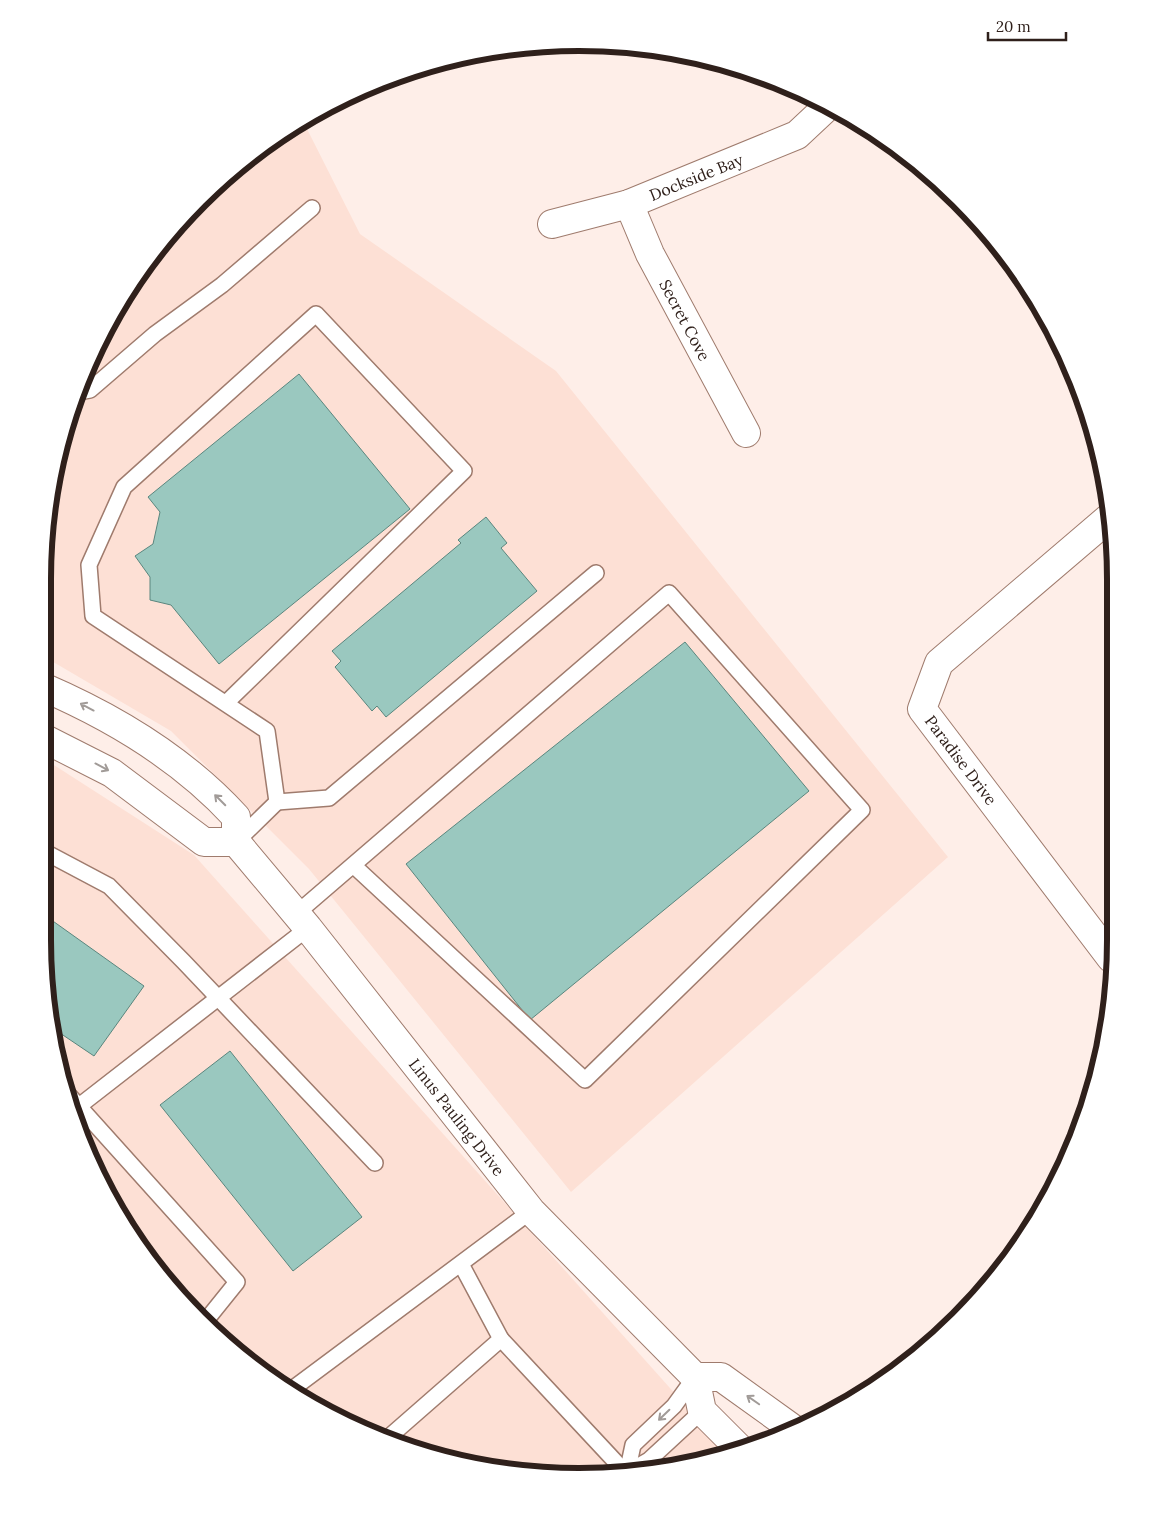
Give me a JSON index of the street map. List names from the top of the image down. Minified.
{"streets":{"street":["Dockside Bay","Secret Cove","Paradise Drive","Linus Pauling Drive"]},"crossings":[["Dockside Bay","Secret Cove"]],"scale_bar":"20 m"}
